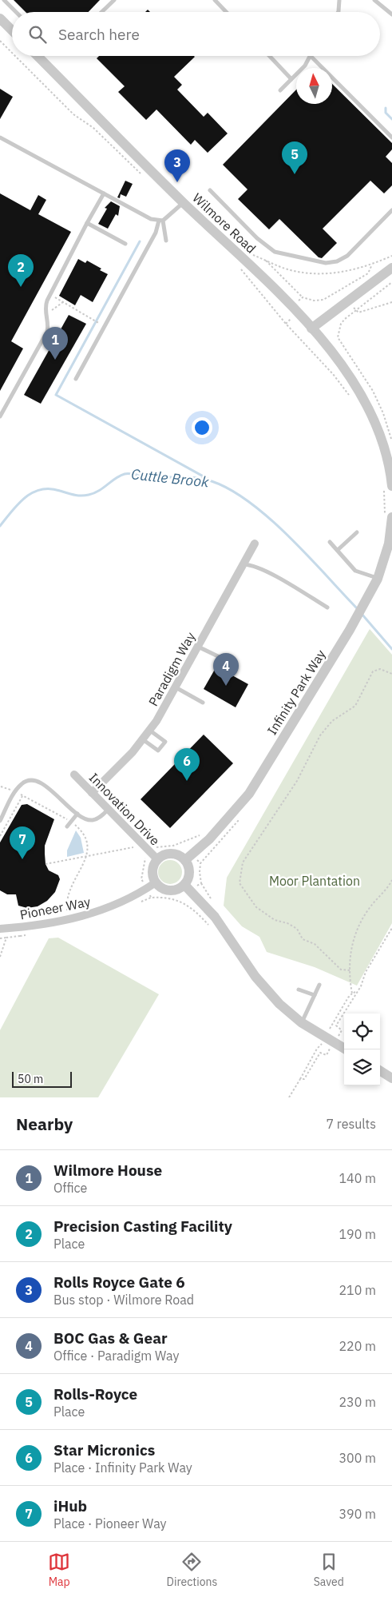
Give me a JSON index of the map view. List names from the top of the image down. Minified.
{"streets":{"street":["Wilmore Road","Paradigm Way","Infinity Park Way","Innovation Drive","Pioneer Way"]},"crossings":[["Paradigm Way","Innovation Drive"],["Infinity Park Way","Innovation Drive"],["Infinity Park Way","Pioneer Way"],["Innovation Drive","Pioneer Way"]],"water":["Cuttle Brook"],"parks":["Moor Plantation"],"scale_bar":"50 m","north":"top","page":{"search":"Search here","pins":["5","3","2","1","4","6","7"],"scale":"50 m","heading":["Nearby","7 results"],"list":[{"mark":"1","name":"Wilmore House","note":"Office","value":"140 m"},{"mark":"2","name":"Precision Casting Facility","note":"Place","value":"190 m"},{"mark":"3","name":"Rolls Royce Gate 6","note":"Bus stop · Wilmore Road","value":"210 m"},{"mark":"4","name":"BOC Gas & Gear","note":"Office · Paradigm Way","value":"220 m"},{"mark":"5","name":"Rolls-Royce","note":"Place","value":"230 m"},{"mark":"6","name":"Star Micronics","note":"Place · Infinity Park Way","value":"300 m"},{"mark":"7","name":"iHub","note":"Place · Pioneer Way","value":"390 m"}],"nav":["Map","Directions","Saved"]}}
